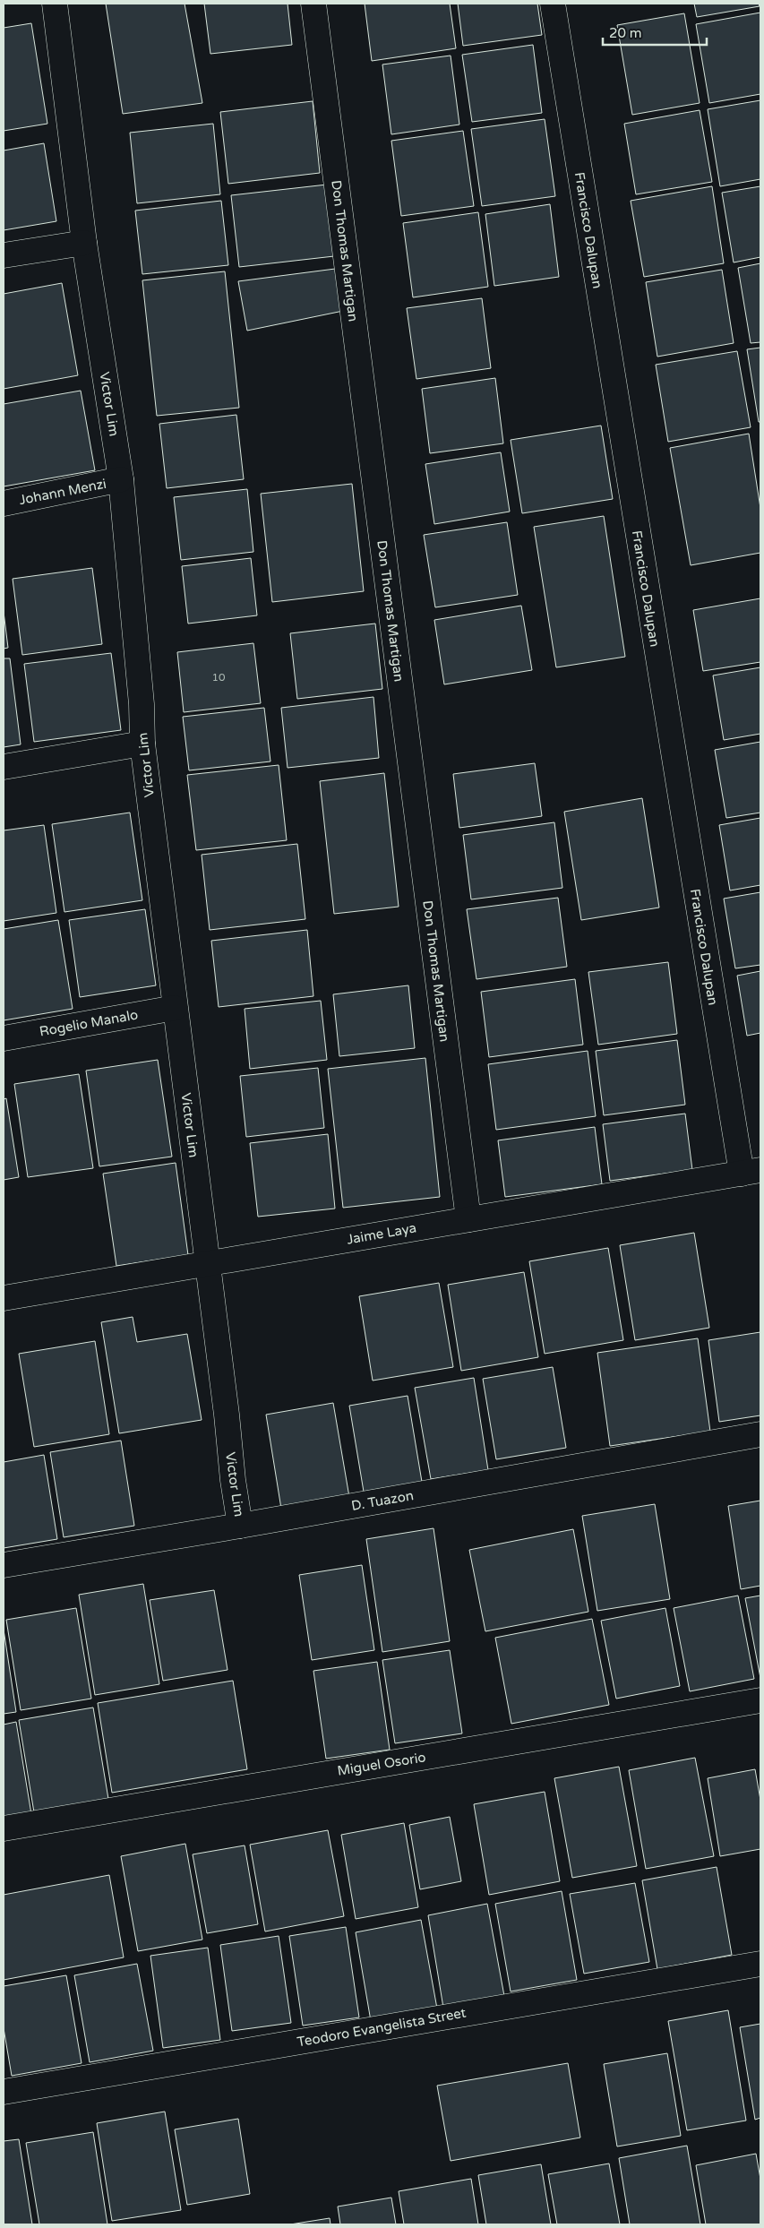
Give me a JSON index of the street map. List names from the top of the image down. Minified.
{"streets":{"street":["Francisco Dalupan","Don Thomas Martigan","Victor Lim","Johann Menzi","Rogelio Manalo","Jaime Laya","D. Tuazon","Miguel Osorio","Teodoro Evangelista Street"]},"crossings":[["Francisco Dalupan","Jaime Laya"],["Don Thomas Martigan","Jaime Laya"],["Victor Lim","Johann Menzi"],["Victor Lim","Rogelio Manalo"],["Victor Lim","Jaime Laya"],["Victor Lim","D. Tuazon"]],"house_numbers":["10"],"scale_bar":"20 m"}
